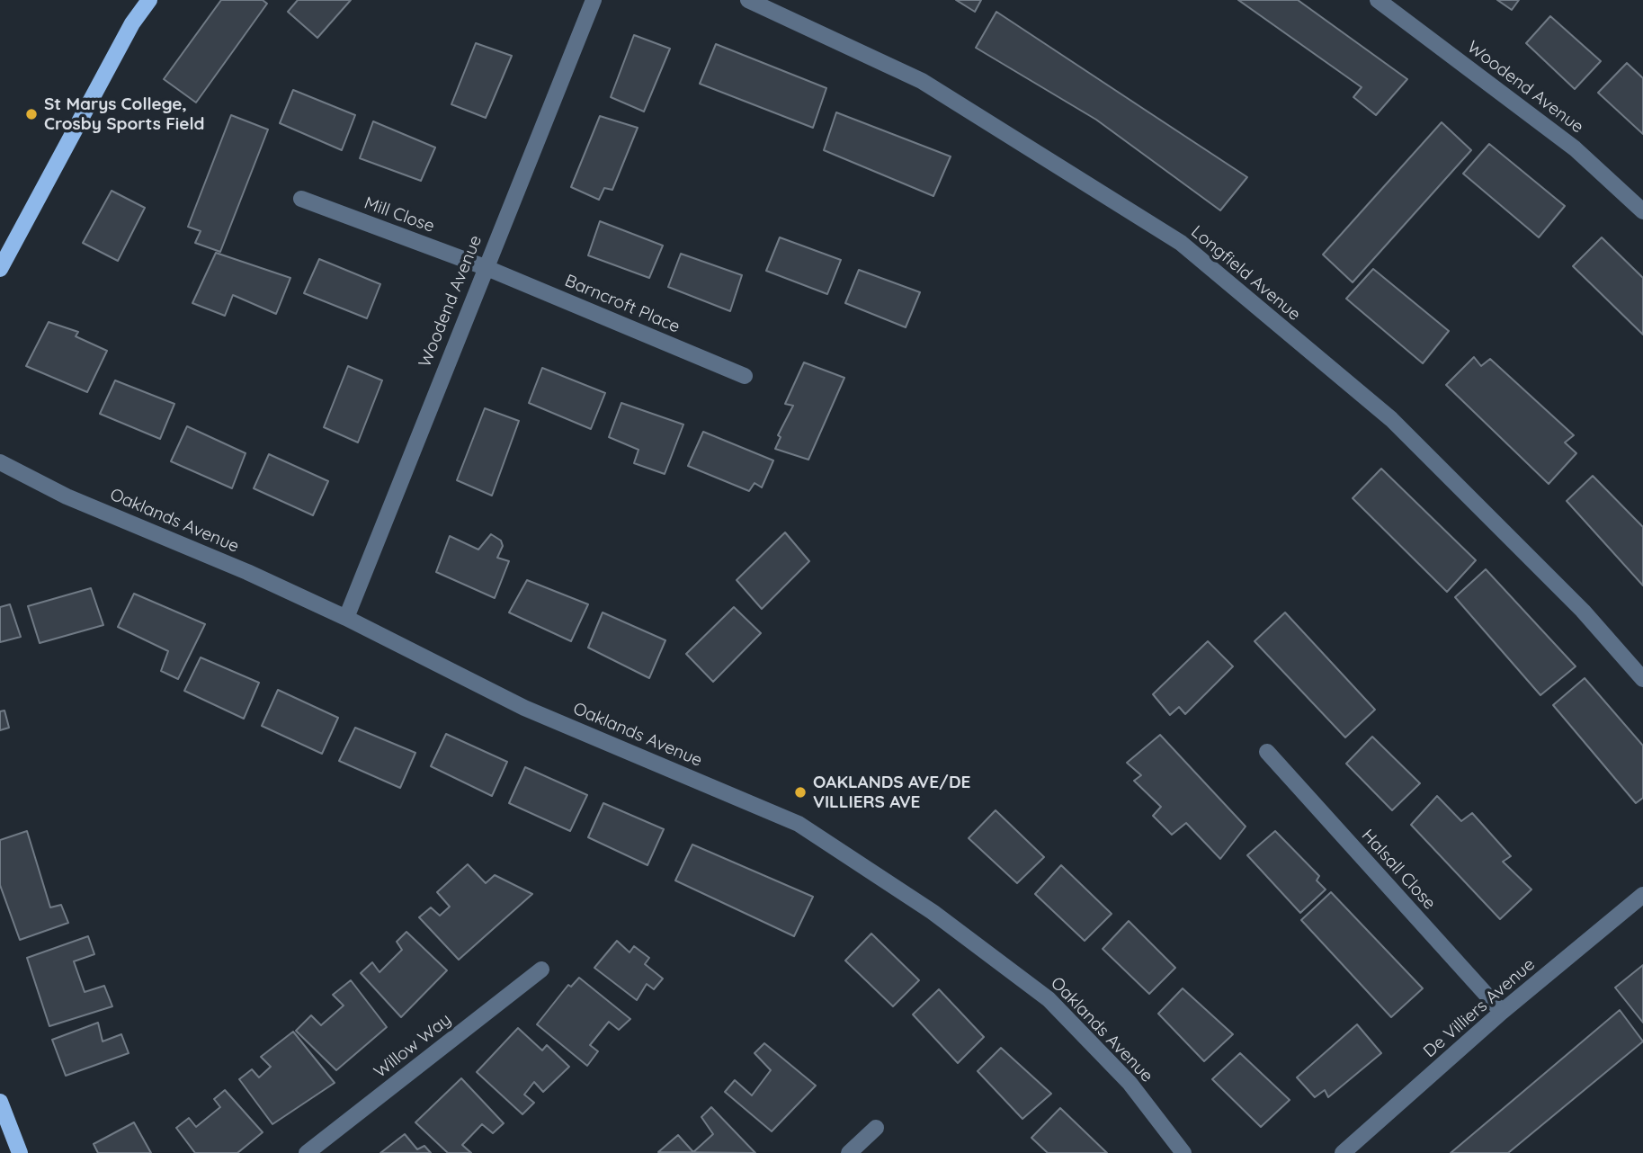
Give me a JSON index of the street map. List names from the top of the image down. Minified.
{"streets":{"street":["Woodend Avenue","Mill Close","Longfield Avenue","Barncroft Place","Oaklands Avenue","Halsall Close","De Villiers Avenue","Willow Way"]},"crossings":[["Woodend Avenue","Mill Close"],["Woodend Avenue","Barncroft Place"],["Woodend Avenue","Oaklands Avenue"],["Mill Close","Barncroft Place"],["Halsall Close","De Villiers Avenue"]],"places":["St Marys College, Crosby Sports Field","OAKLANDS AVE/DE VILLIERS AVE"]}
